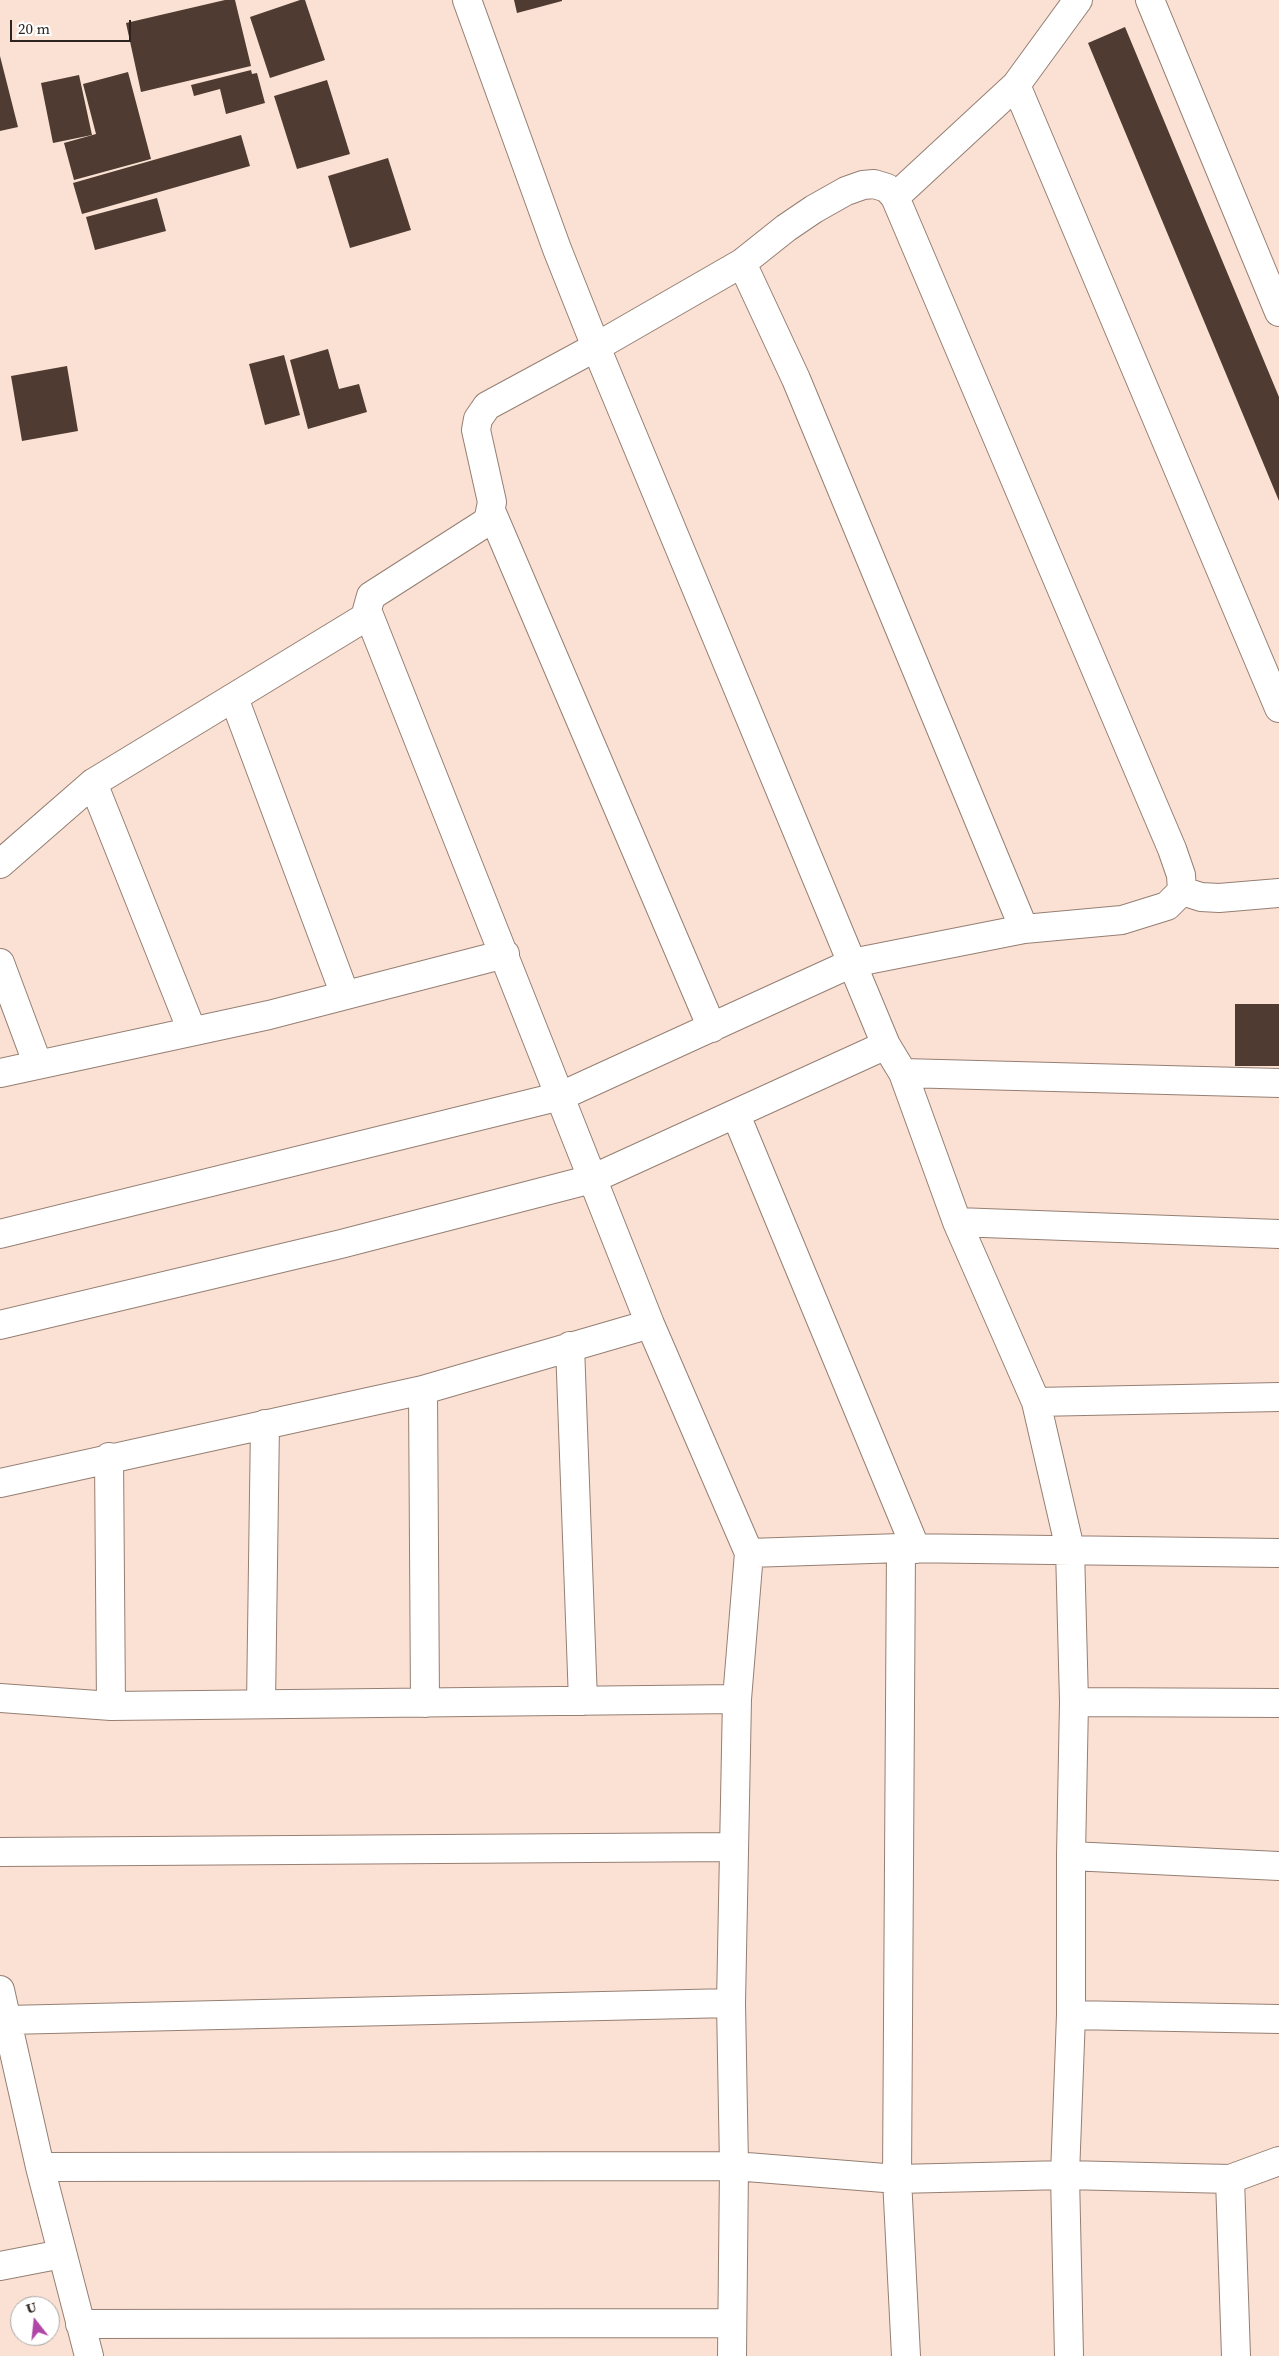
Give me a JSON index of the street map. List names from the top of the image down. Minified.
{"scale_bar":"20 m","north":"top"}
